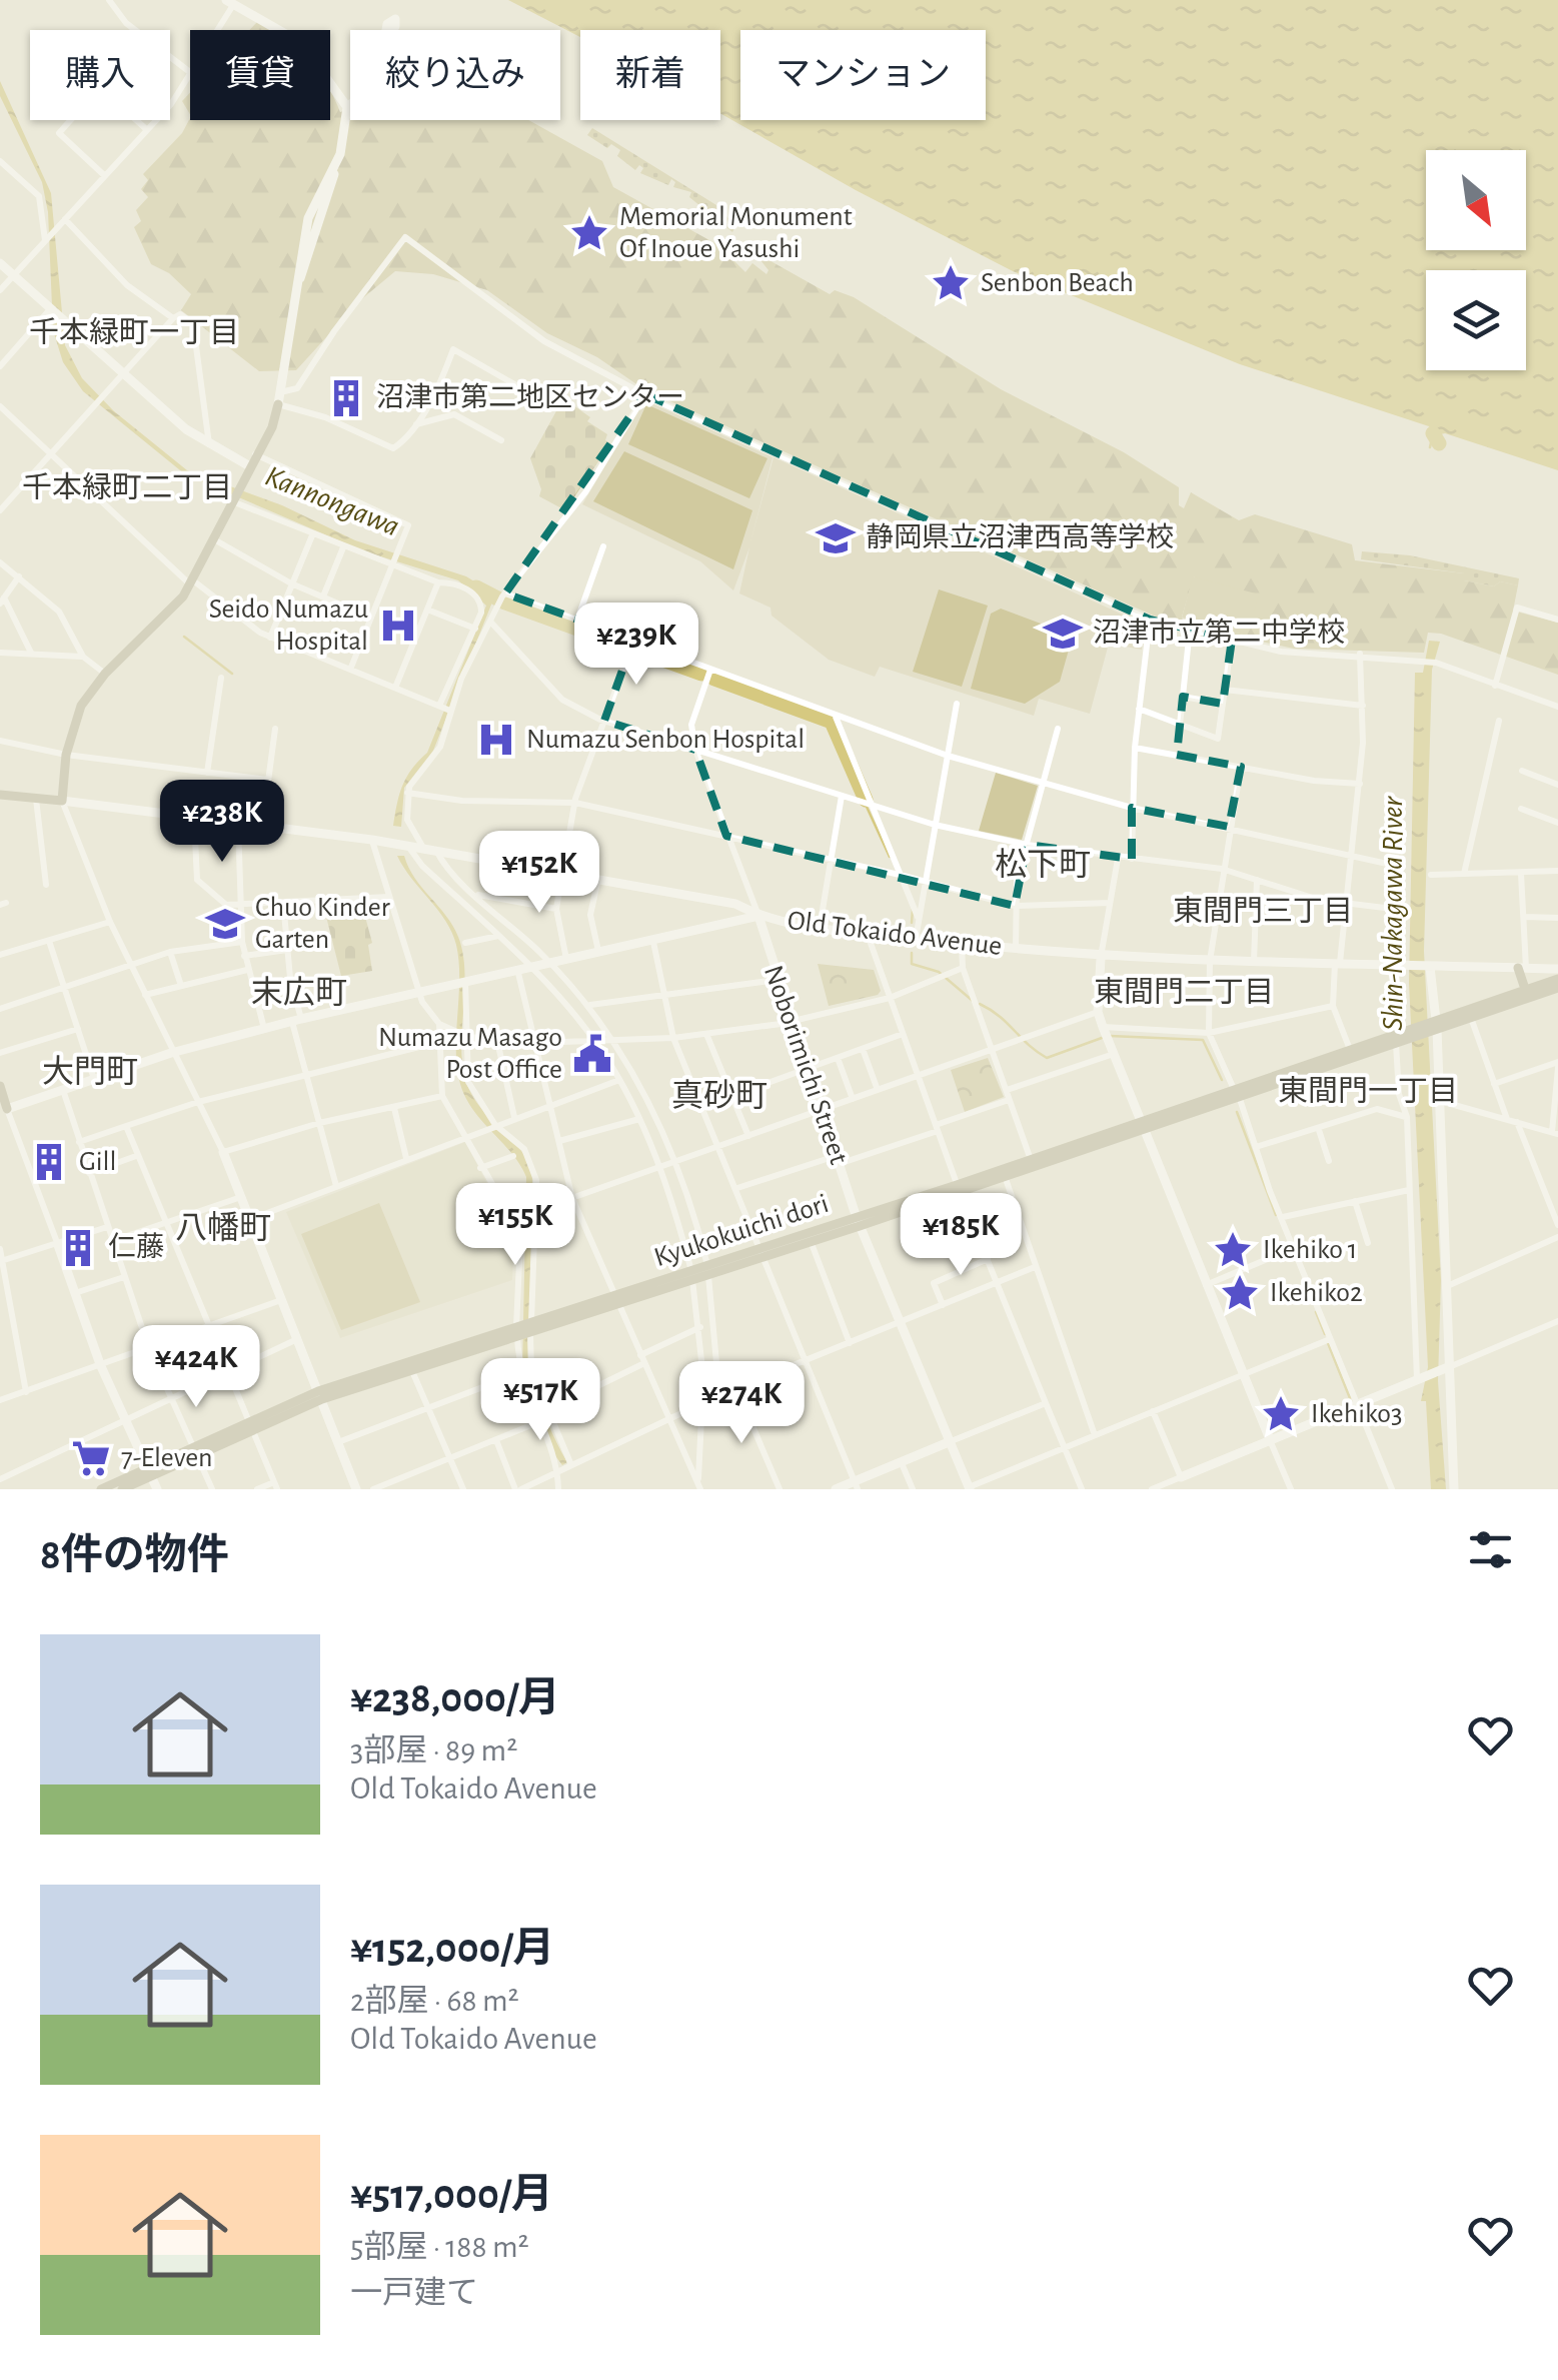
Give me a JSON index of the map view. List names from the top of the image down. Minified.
{"streets":{"main road":["Kyukokuichi dori"],"street":["Old Tokaido Avenue","Noborimichi Street"]},"crossings":[["Old Tokaido Avenue","Noborimichi Street"],["Noborimichi Street","Kyukokuichi dori"]],"districts":["千本緑町一丁目","千本緑町二丁目","松下町","東間門三丁目","末広町","東間門二丁目","大門町","東間門一丁目","真砂町","八幡町"],"water":["Kannongawa","Shin-Nakagawa River"],"places":{"place":["Memorial Monument Of Inoue Yasushi","Senbon Beach","Ikehiko 1","Ikehiko2","Ikehiko3"],"building":["沼津市第二地区センター","Gill","仁藤"],"school or university":["静岡県立沼津西高等学校","沼津市立第二中学校","Chuo Kinder Garten"],"hospital":["Seido Numazu Hospital","Numazu Senbon Hospital"],"public building":["Numazu Masago Post Office"],"supermarket":["7-Eleven"]},"north":"bottom right","page":{"chip":["購入","賃貸","絞り込み","新着","マンション"],"price":["¥239K","¥238K","¥152K","¥155K","¥185K","¥424K","¥517K","¥274K"],"heading":"8件の物件","list":[{"name":"¥238,000/月","note":"3部屋 · 89 m² · Old Tokaido Avenue"},{"name":"¥152,000/月","note":"2部屋 · 68 m² · Old Tokaido Avenue"},{"name":"¥517,000/月","note":"5部屋 · 188 m² · 一戸建て"}]}}
